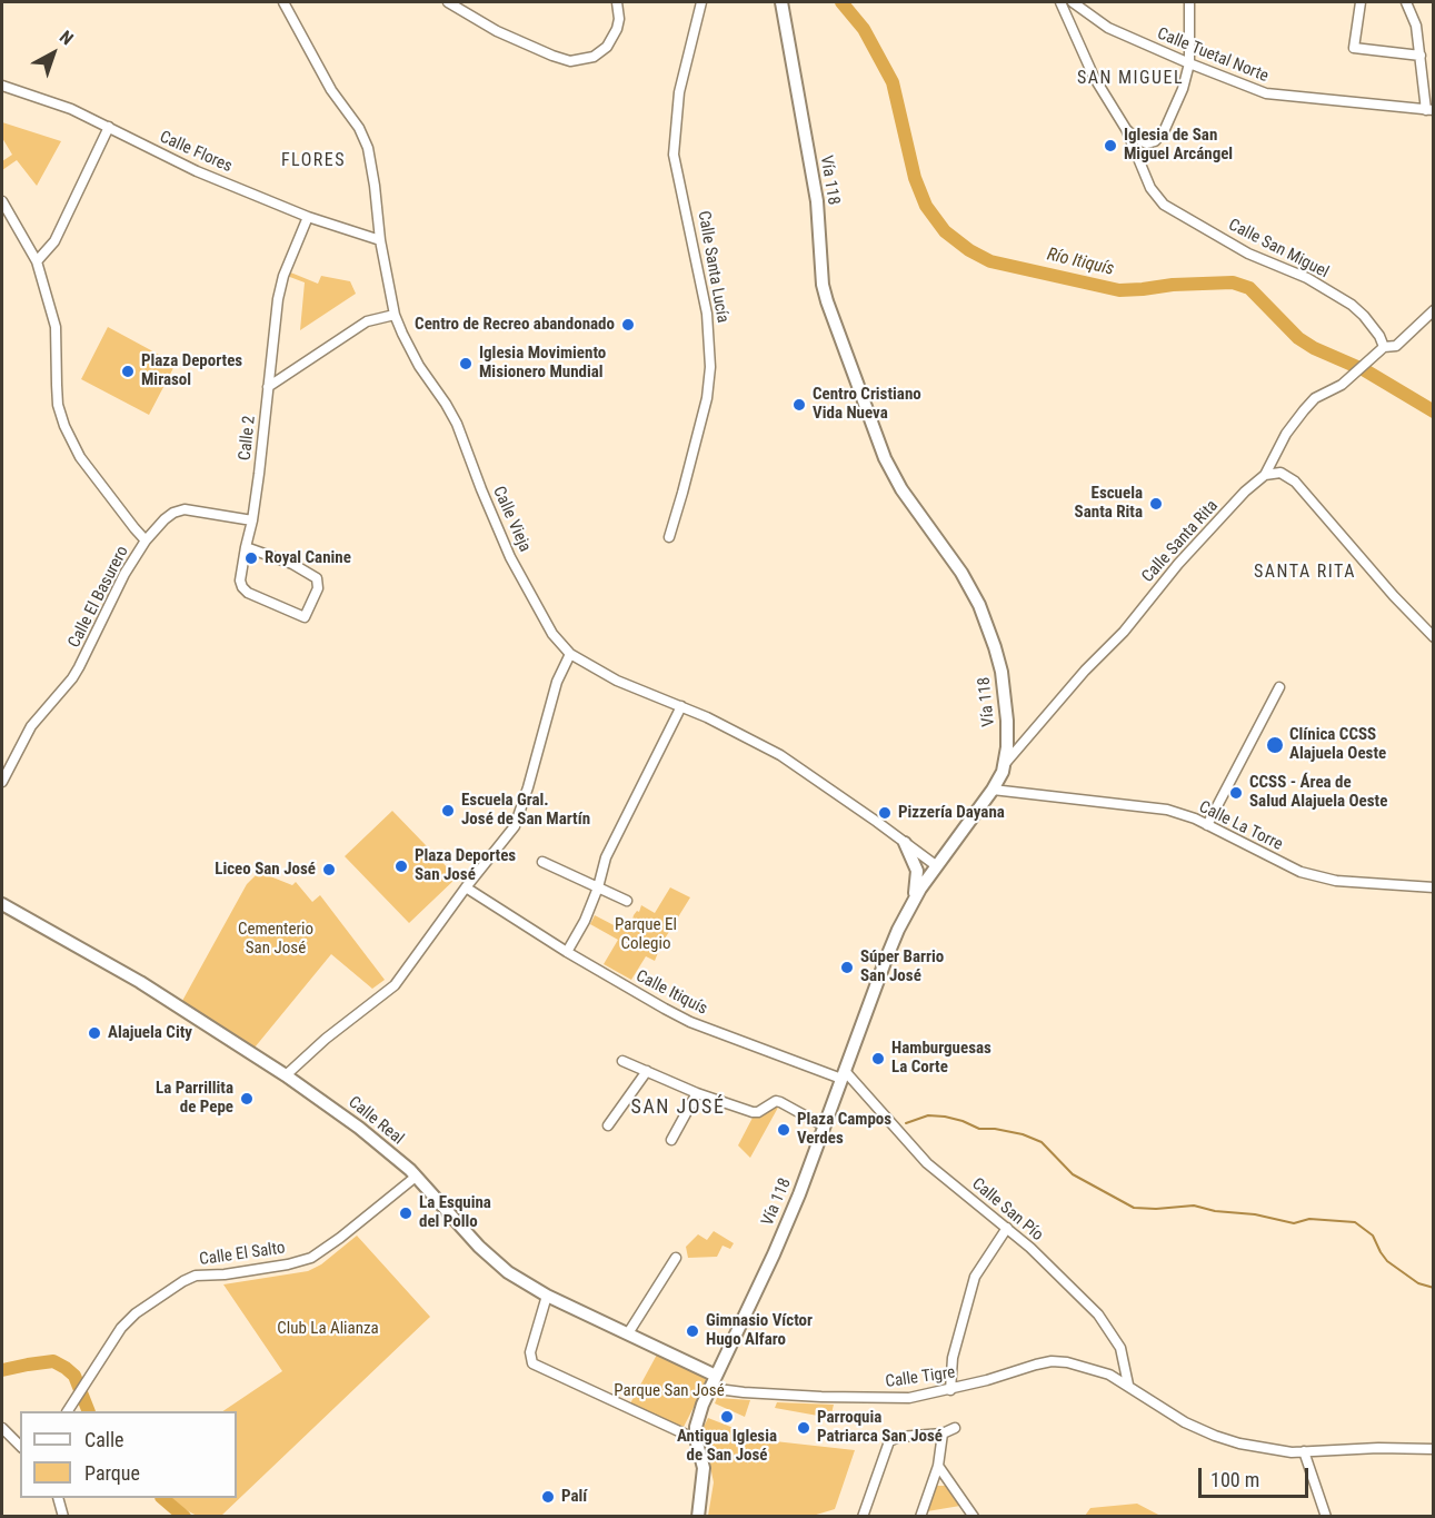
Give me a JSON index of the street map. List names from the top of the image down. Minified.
{"streets":{"main road":["Vía 118","Calle Real"],"street":["Calle Tuetal Norte","Calle Flores","Calle San Miguel","Calle Santa Lucía","Calle 2","Calle Vieja","Calle Santa Rita","Calle El Basurero","Calle La Torre","Calle Itiquís","Calle San Pío","Calle El Salto","Calle Tigre"]},"crossings":[["Calle Flores","Calle 2"],["Calle Flores","Calle Vieja"],["Vía 118","Calle Vieja"],["Vía 118","Calle Santa Rita"],["Vía 118","Calle La Torre"],["Vía 118","Calle Itiquís"],["Vía 118","Calle Real"],["Vía 118","Calle San Pío"],["Vía 118","Calle Tigre"],["Calle San Miguel","Calle Santa Rita"],["Calle Itiquís","Calle San Pío"],["Calle Real","Calle El Salto"],["Calle San Pío","Calle Tigre"]],"districts":["SAN MIGUEL","FLORES","SANTA RITA","SAN JOSÉ"],"water":["Río Itiquís"],"parks":["Parque El Colegio","Cementerio San José","Club La Alianza","Parque San José"],"places":["Iglesia de San Miguel Arcángel","Centro de Recreo abandonado","Iglesia Movimiento Misionero Mundial","Plaza Deportes Mirasol","Centro Cristiano Vida Nueva","Escuela Santa Rita","Royal Canine","Clínica CCSS Alajuela Oeste","CCSS - Área de Salud Alajuela Oeste","Escuela Gral. José de San Martín","Pizzería Dayana","Plaza Deportes San José","Liceo San José","Súper Barrio San José","Alajuela City","Hamburguesas La Corte","La Parrillita de Pepe","Plaza Campos Verdes","La Esquina del Pollo","Gimnasio Víctor Hugo Alfaro","Antigua Iglesia de San José","Parroquia Patriarca San José","Palí"],"legend":["Calle","Parque"],"scale_bar":"100 m","north":"top right"}
